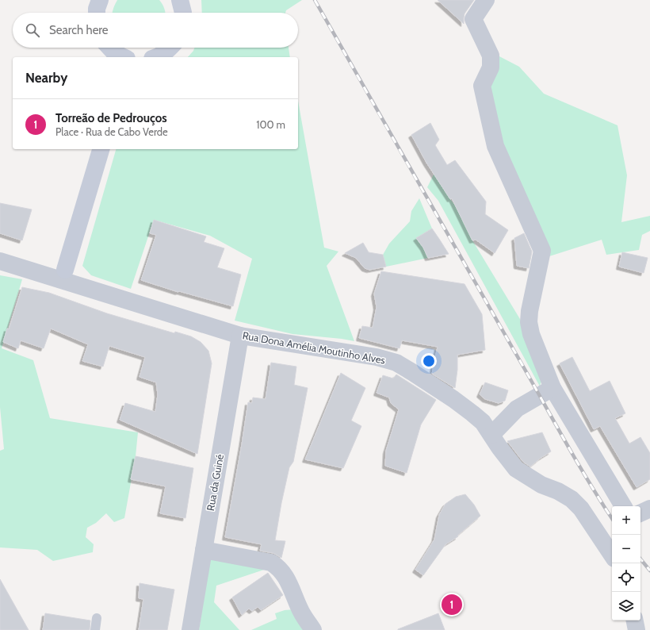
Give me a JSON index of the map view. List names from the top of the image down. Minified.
{"streets":{"street":["Rua Dona Amélia Moutinho Alves","Rua da Guiné"]},"crossings":[["Rua Dona Amélia Moutinho Alves","Rua da Guiné"]],"page":{"search":"Search here","heading":"Nearby","list":[{"mark":"1","name":"Torreão de Pedrouços","note":"Place · Rua de Cabo Verde","value":"100 m"}],"map_buttons":["+","−"],"pins":"1"}}
